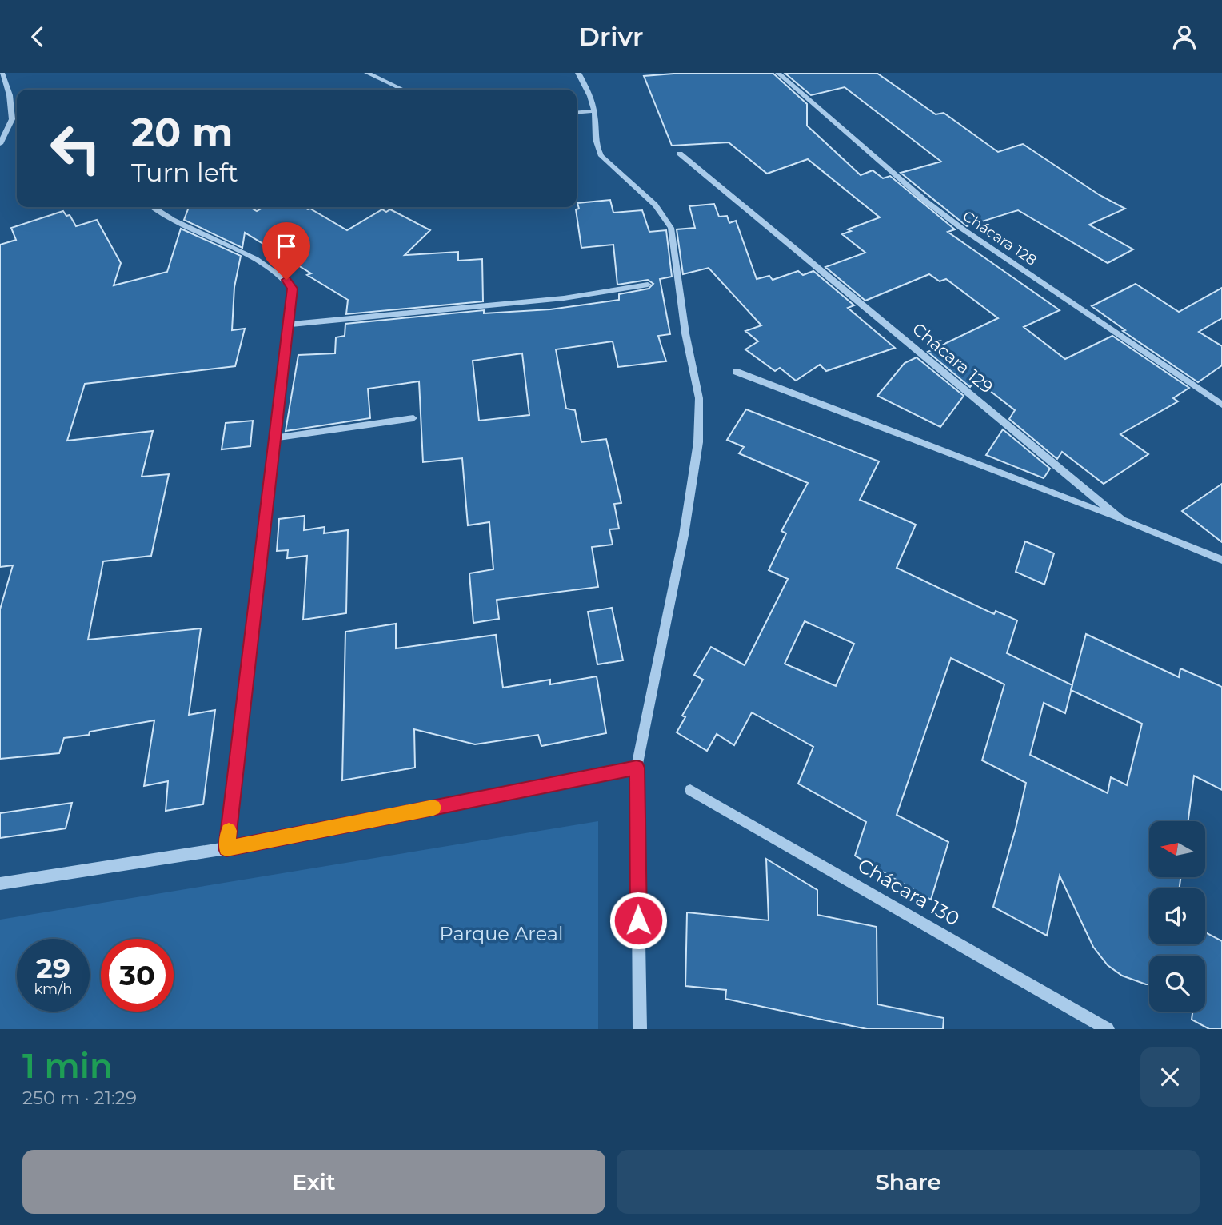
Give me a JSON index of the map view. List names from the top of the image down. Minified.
{"streets":{"street":["Chácara 128","Chácara 129","Chácara 130"]},"parks":["Parque Areal"],"north":"left","page":{"header":"Drivr","turn":["20 m","Turn left"],"speed":"29 km/h","limit":"30","heading":["1 min","250 m · 21:29"],"buttons":["Exit","Share"]}}
